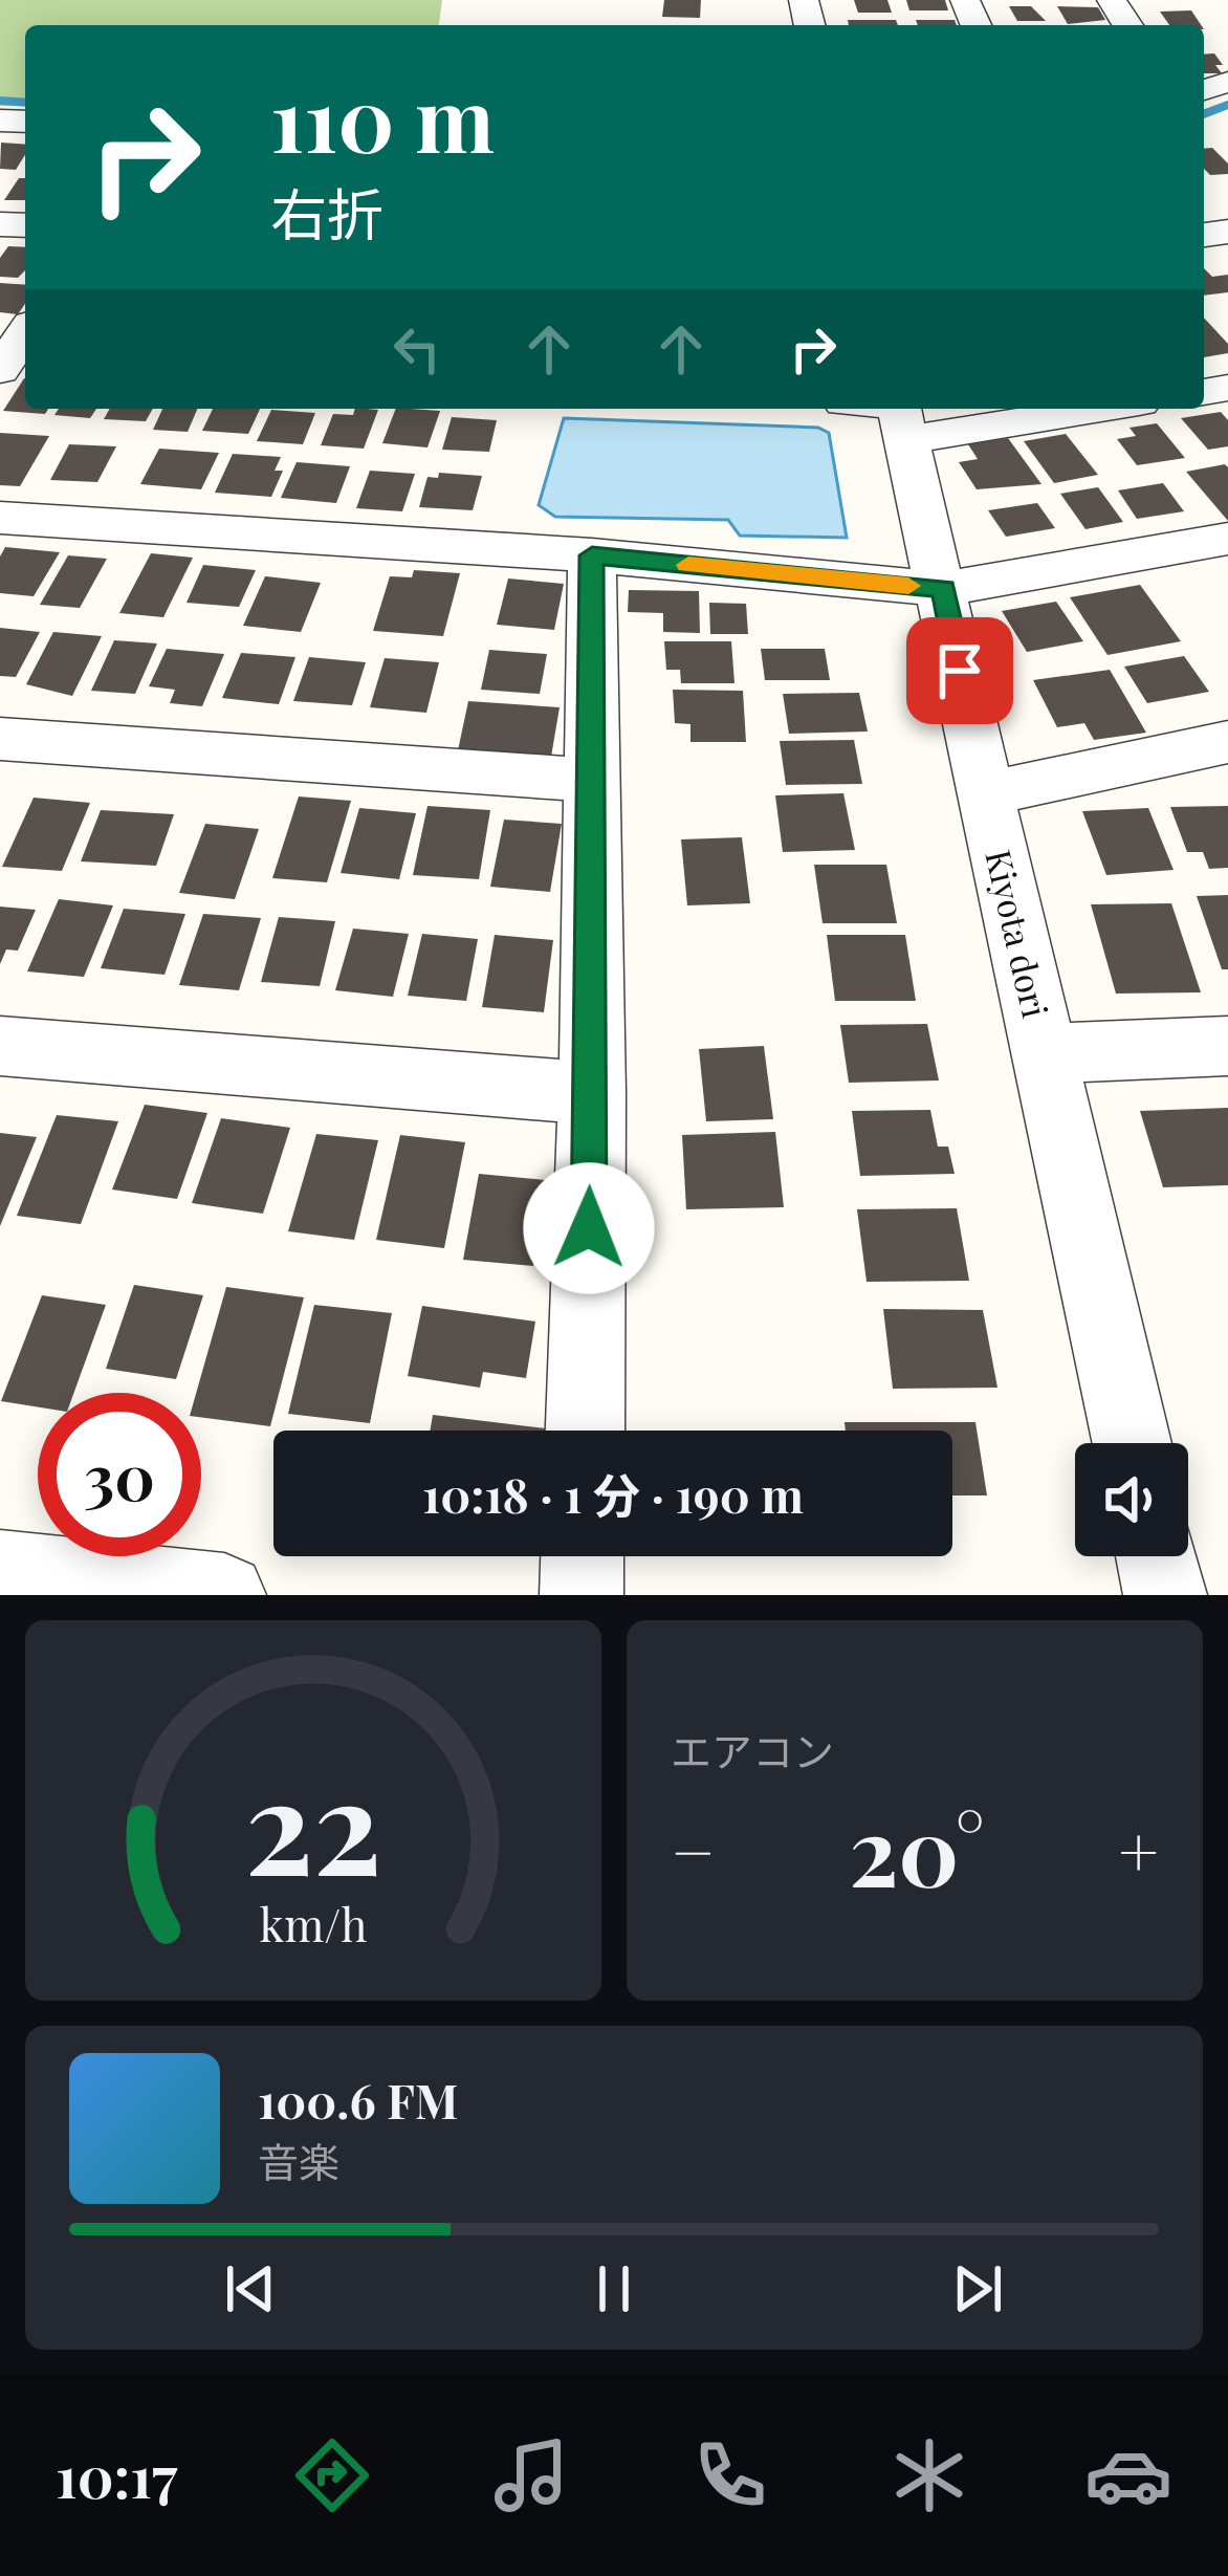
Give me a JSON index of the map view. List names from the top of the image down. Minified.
{"streets":{"street":["Kiyota dori"]},"page":{"turn":["110 m","右折"],"limit":"30","trip":"10:18 · 1 分 · 190 m","tile":"エアコン","heat":["−","20°","+"],"song":["100.6 FM","音楽"],"tabs":"10:17","gauge":["22","km/h"]}}
